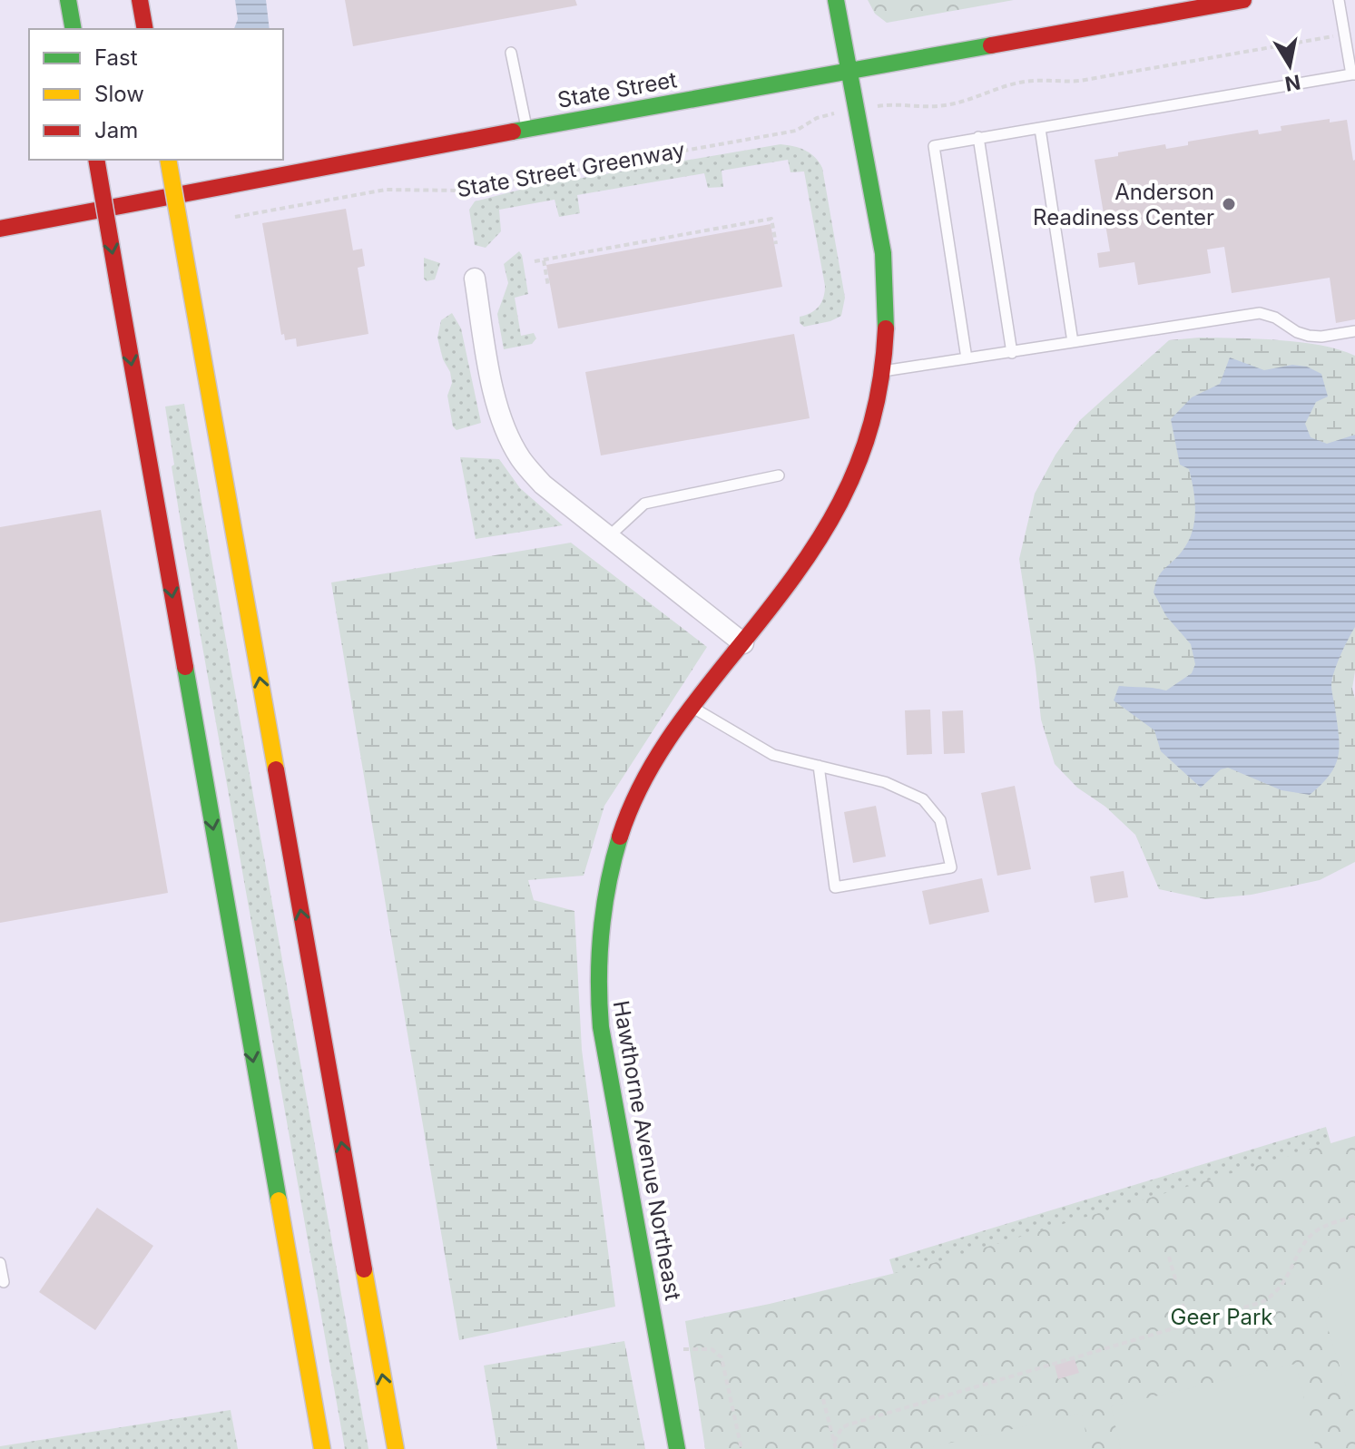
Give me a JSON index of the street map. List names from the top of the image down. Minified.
{"streets":{"main road":["State Street","Hawthorne Avenue Northeast"],"path":["State Street Greenway"]},"crossings":[["State Street","Hawthorne Avenue Northeast"]],"parks":["Geer Park"],"places":["Anderson Readiness Center"],"legend":["Fast","Slow","Jam"],"north":"bottom"}
